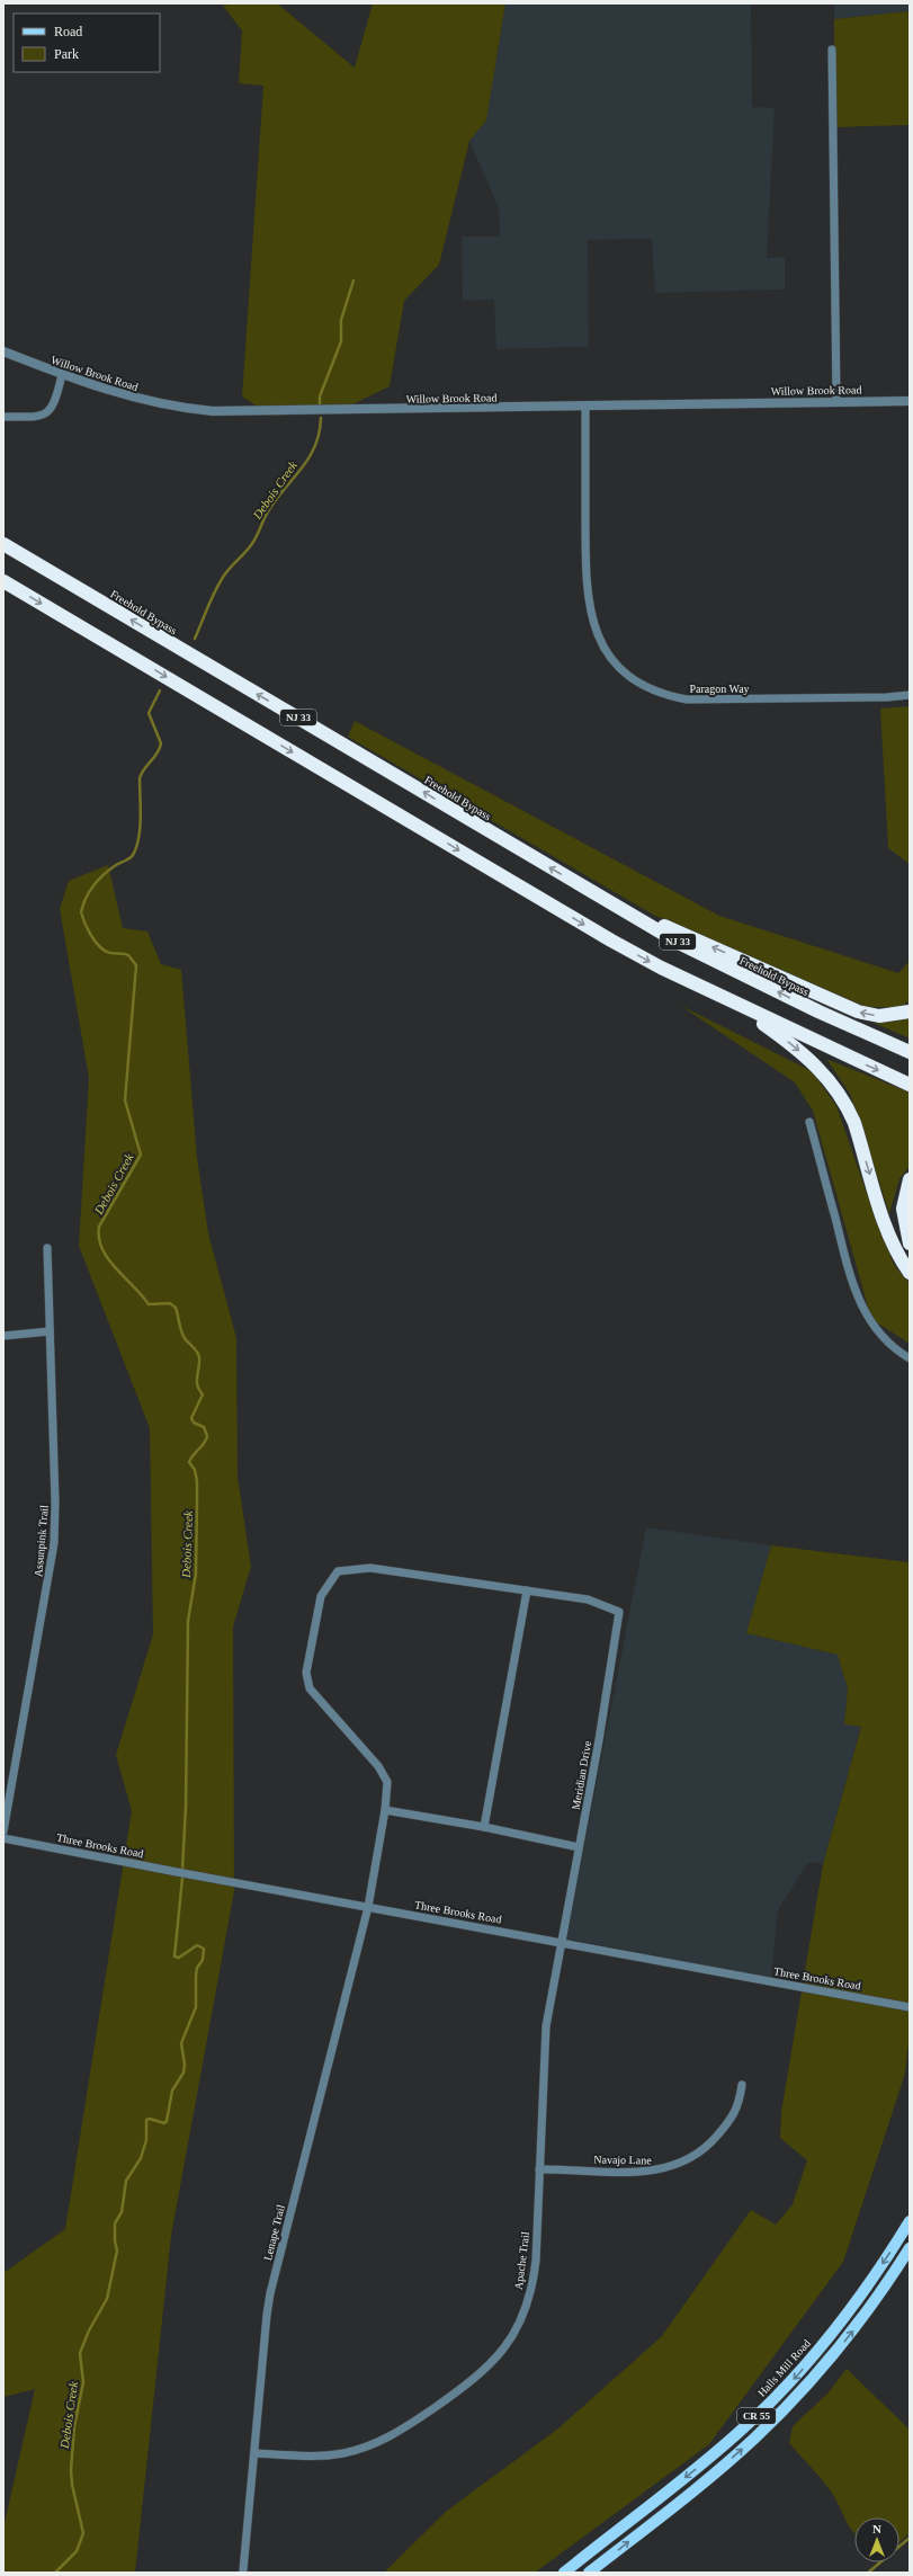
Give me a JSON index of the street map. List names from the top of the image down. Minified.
{"streets":{"highway":["Freehold Bypass","NJ 33"],"main road":["Halls Mill Road","CR 55"],"street":["Willow Brook Road","Paragon Way","Assunpink Trail","Meridian Drive","Three Brooks Road","Navajo Lane","Lenape Trail","Apache Trail"]},"crossings":[["Willow Brook Road","Paragon Way"],["Meridian Drive","Three Brooks Road"],["Meridian Drive","Lenape Trail"],["Meridian Drive","Apache Trail"],["Three Brooks Road","Lenape Trail"],["Three Brooks Road","Apache Trail"],["Navajo Lane","Apache Trail"],["Lenape Trail","Apache Trail"]],"water":["Debois Creek"],"legend":["Road","Park"],"north":"top"}
